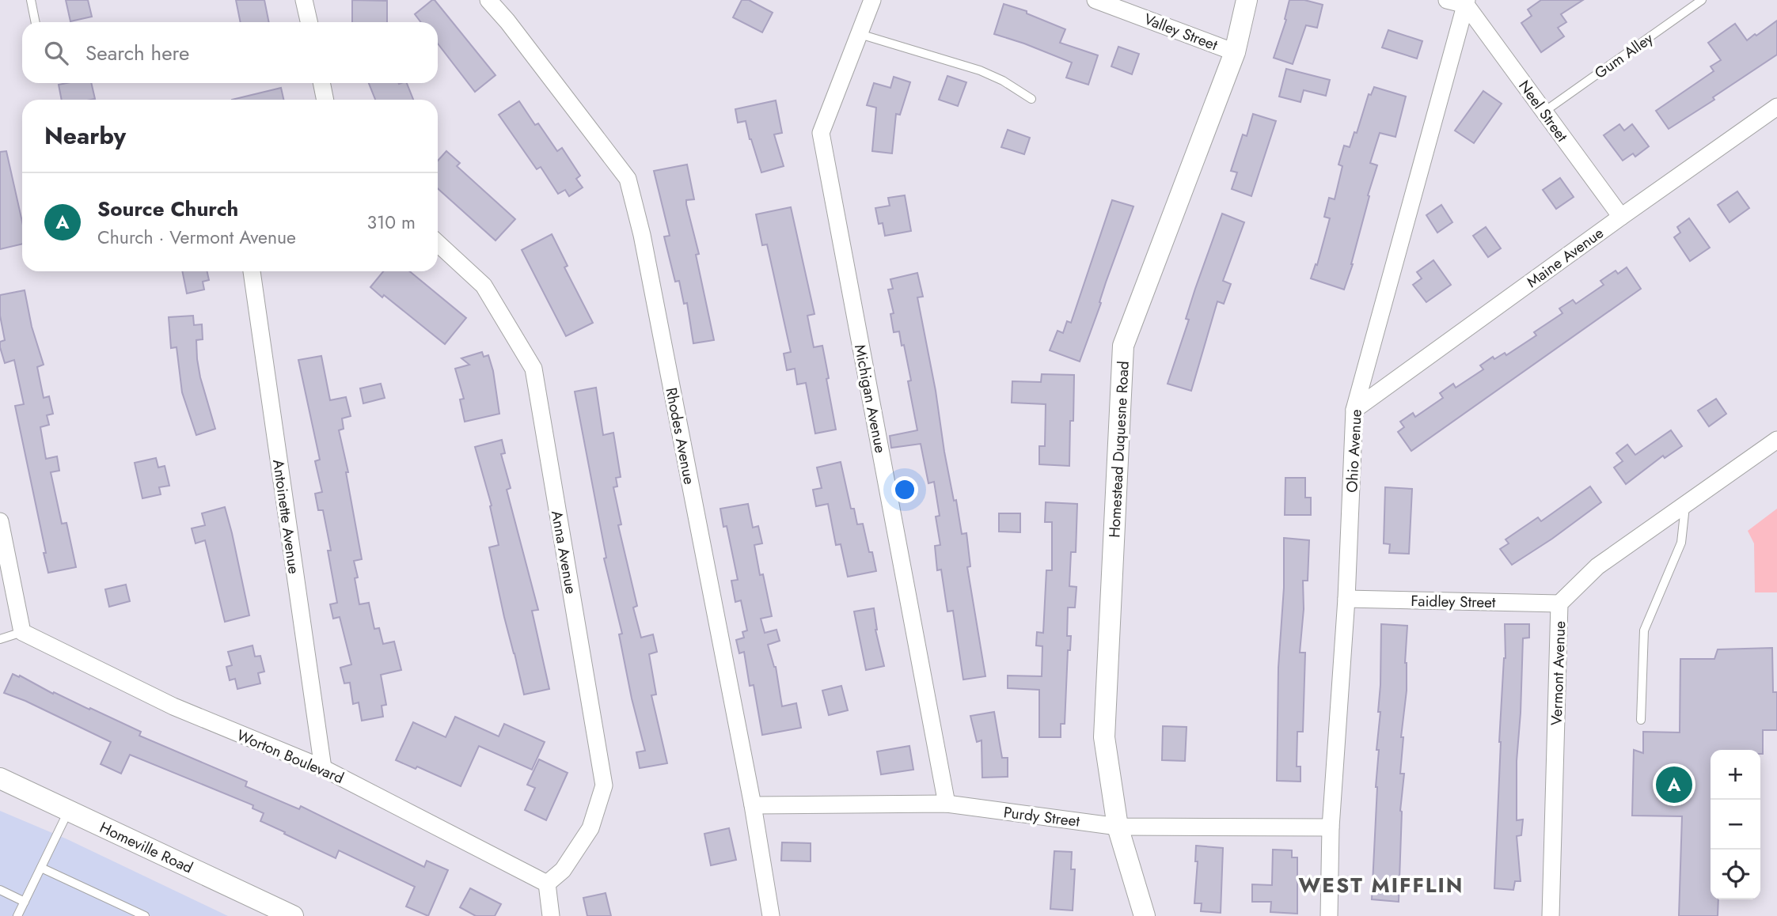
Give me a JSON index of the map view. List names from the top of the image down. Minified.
{"streets":{"street":["Valley Street","Neel Street","Maine Avenue","Michigan Avenue","Rhodes Avenue","Homestead Duquesne Road","Ohio Avenue","Antoinette Avenue","Anna Avenue","Faidley Street","Vermont Avenue","Worton Boulevard","Purdy Street","Homeville Road"],"lane":["Gum Alley"]},"crossings":[["Valley Street","Homestead Duquesne Road"],["Gum Alley","Neel Street"],["Neel Street","Maine Avenue"],["Neel Street","Ohio Avenue"],["Maine Avenue","Ohio Avenue"],["Michigan Avenue","Purdy Street"],["Rhodes Avenue","Purdy Street"],["Homestead Duquesne Road","Purdy Street"],["Ohio Avenue","Faidley Street"],["Ohio Avenue","Purdy Street"],["Antoinette Avenue","Worton Boulevard"],["Anna Avenue","Worton Boulevard"],["Faidley Street","Vermont Avenue"]],"districts":["WEST MIFFLIN"],"page":{"search":"Search here","heading":"Nearby","list":[{"mark":"A","name":"Source Church","note":"Church · Vermont Avenue","value":"310 m"}],"map_buttons":["+","−"],"pins":"A"}}
